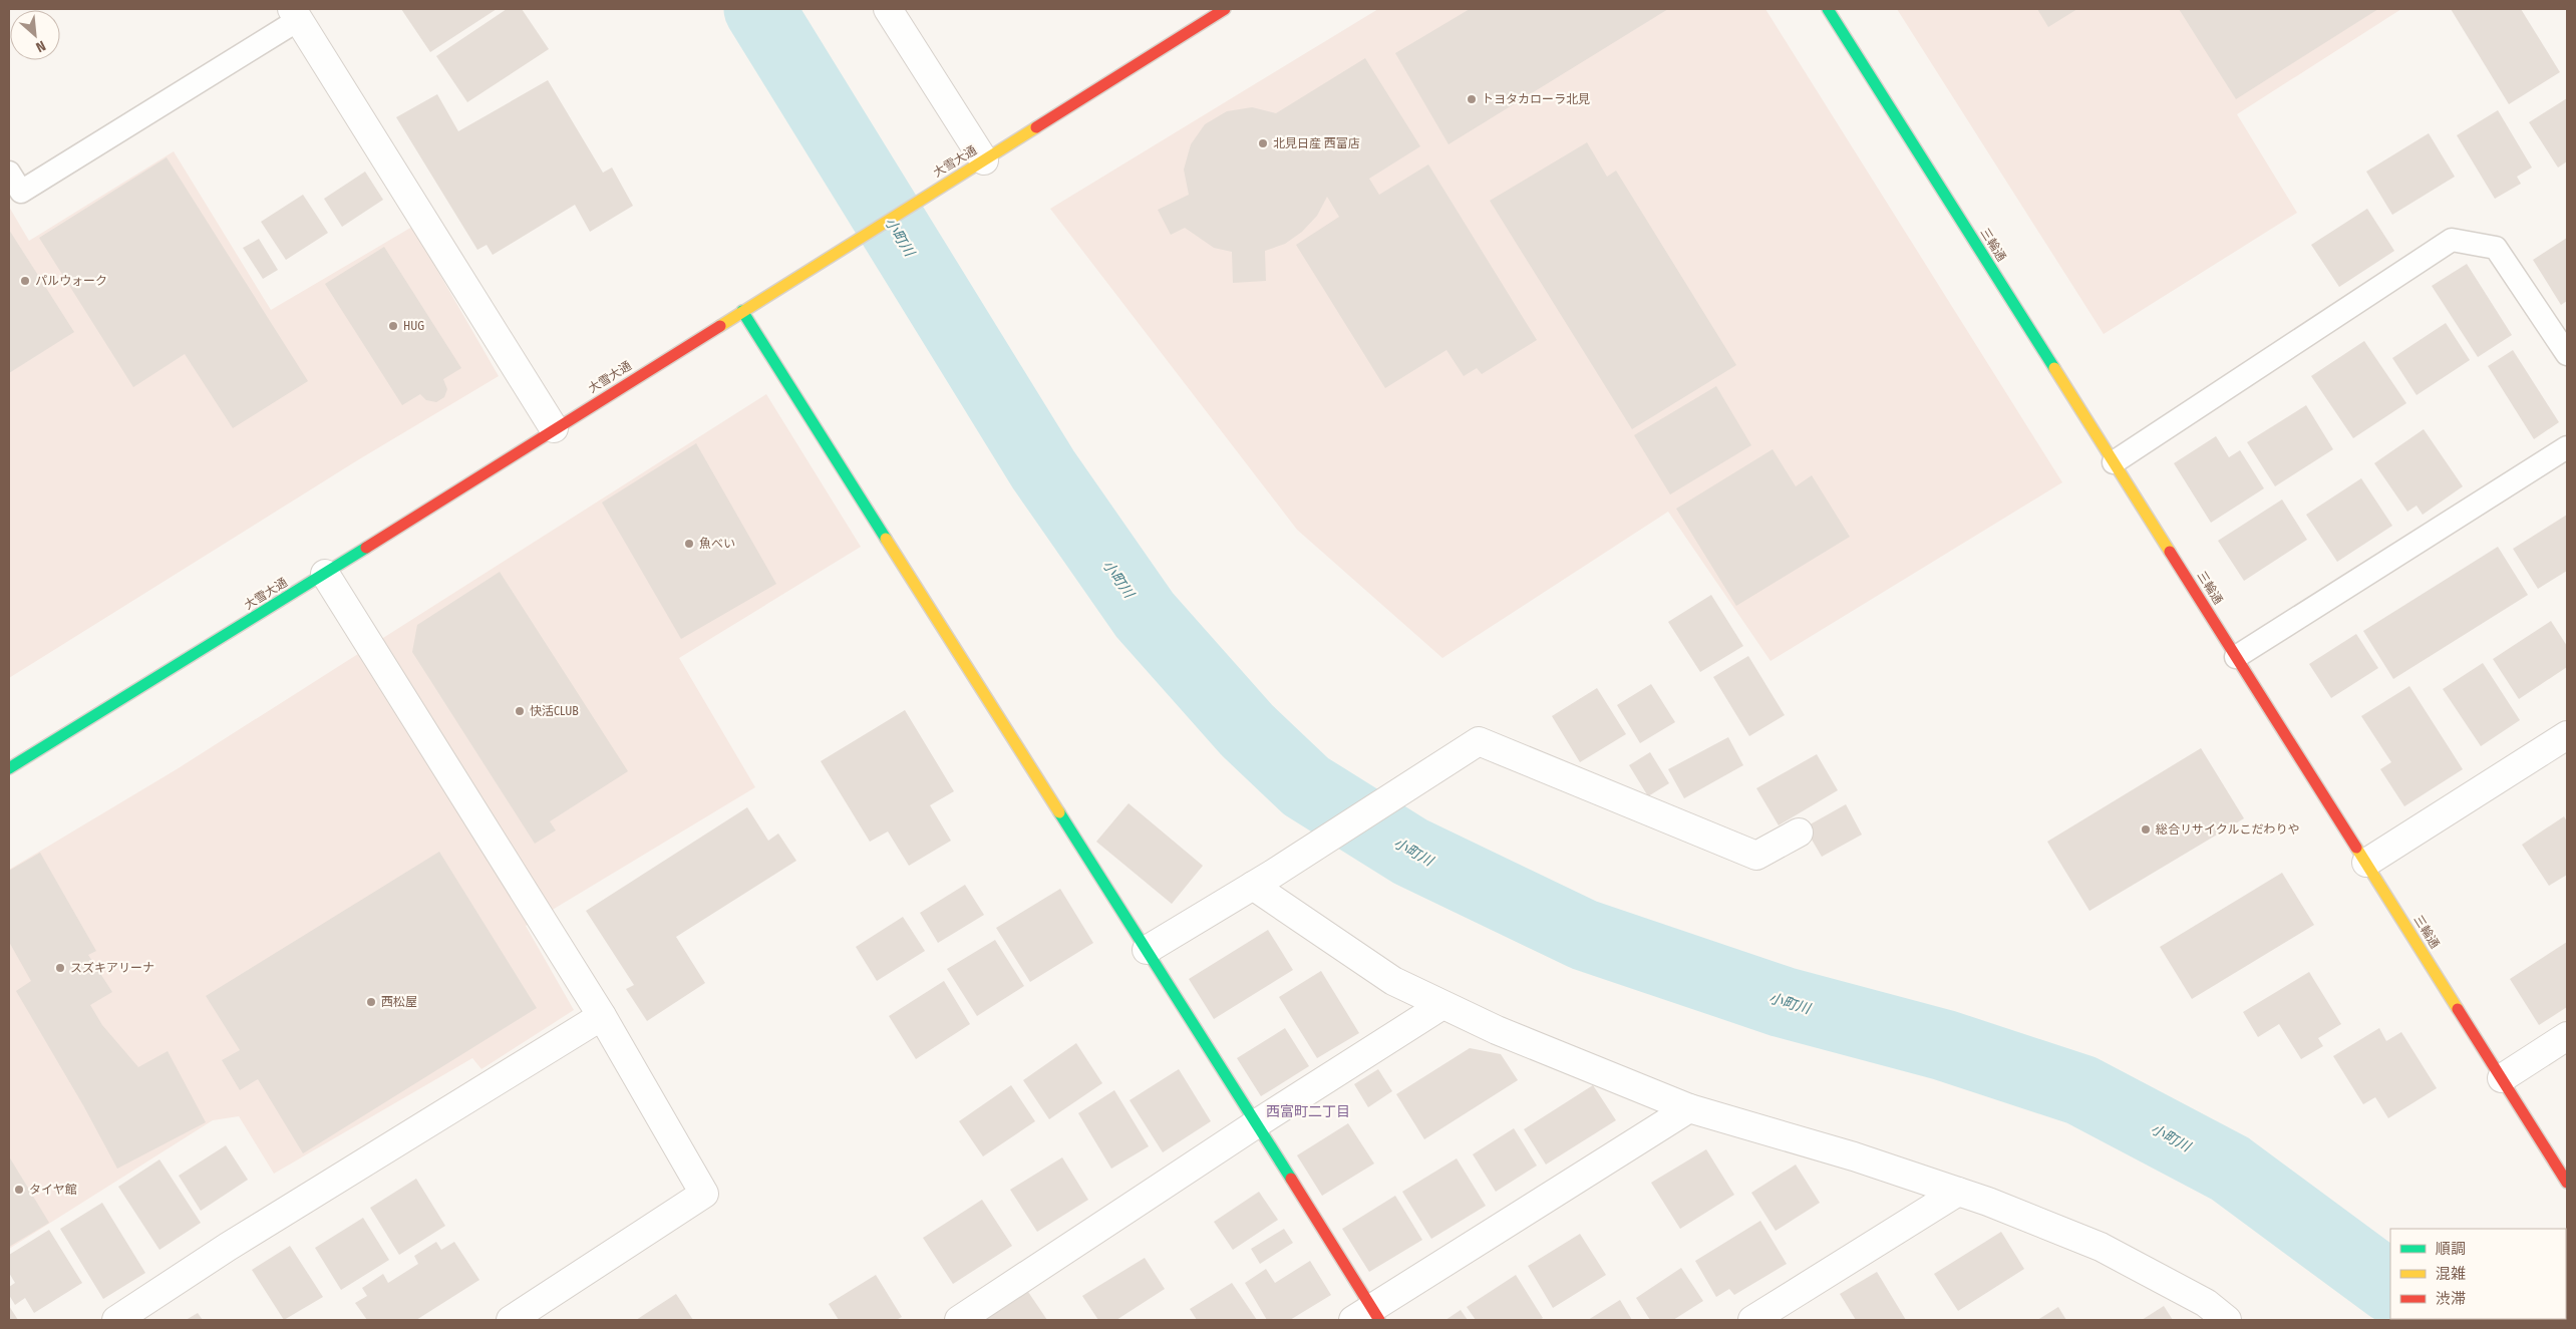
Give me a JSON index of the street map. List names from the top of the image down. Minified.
{"streets":{"main road":["大雪大通","三輪通"]},"districts":["西富町二丁目"],"water":["小町川"],"places":["トヨタカローラ北見","北見日産 西富店","パルウォーク","HUG","魚べい","快活CLUB","総合リサイクルこだわりや","スズキアリーナ","西松屋","タイヤ館"],"legend":["順調","混雑","渋滞"],"north":"bottom right"}
